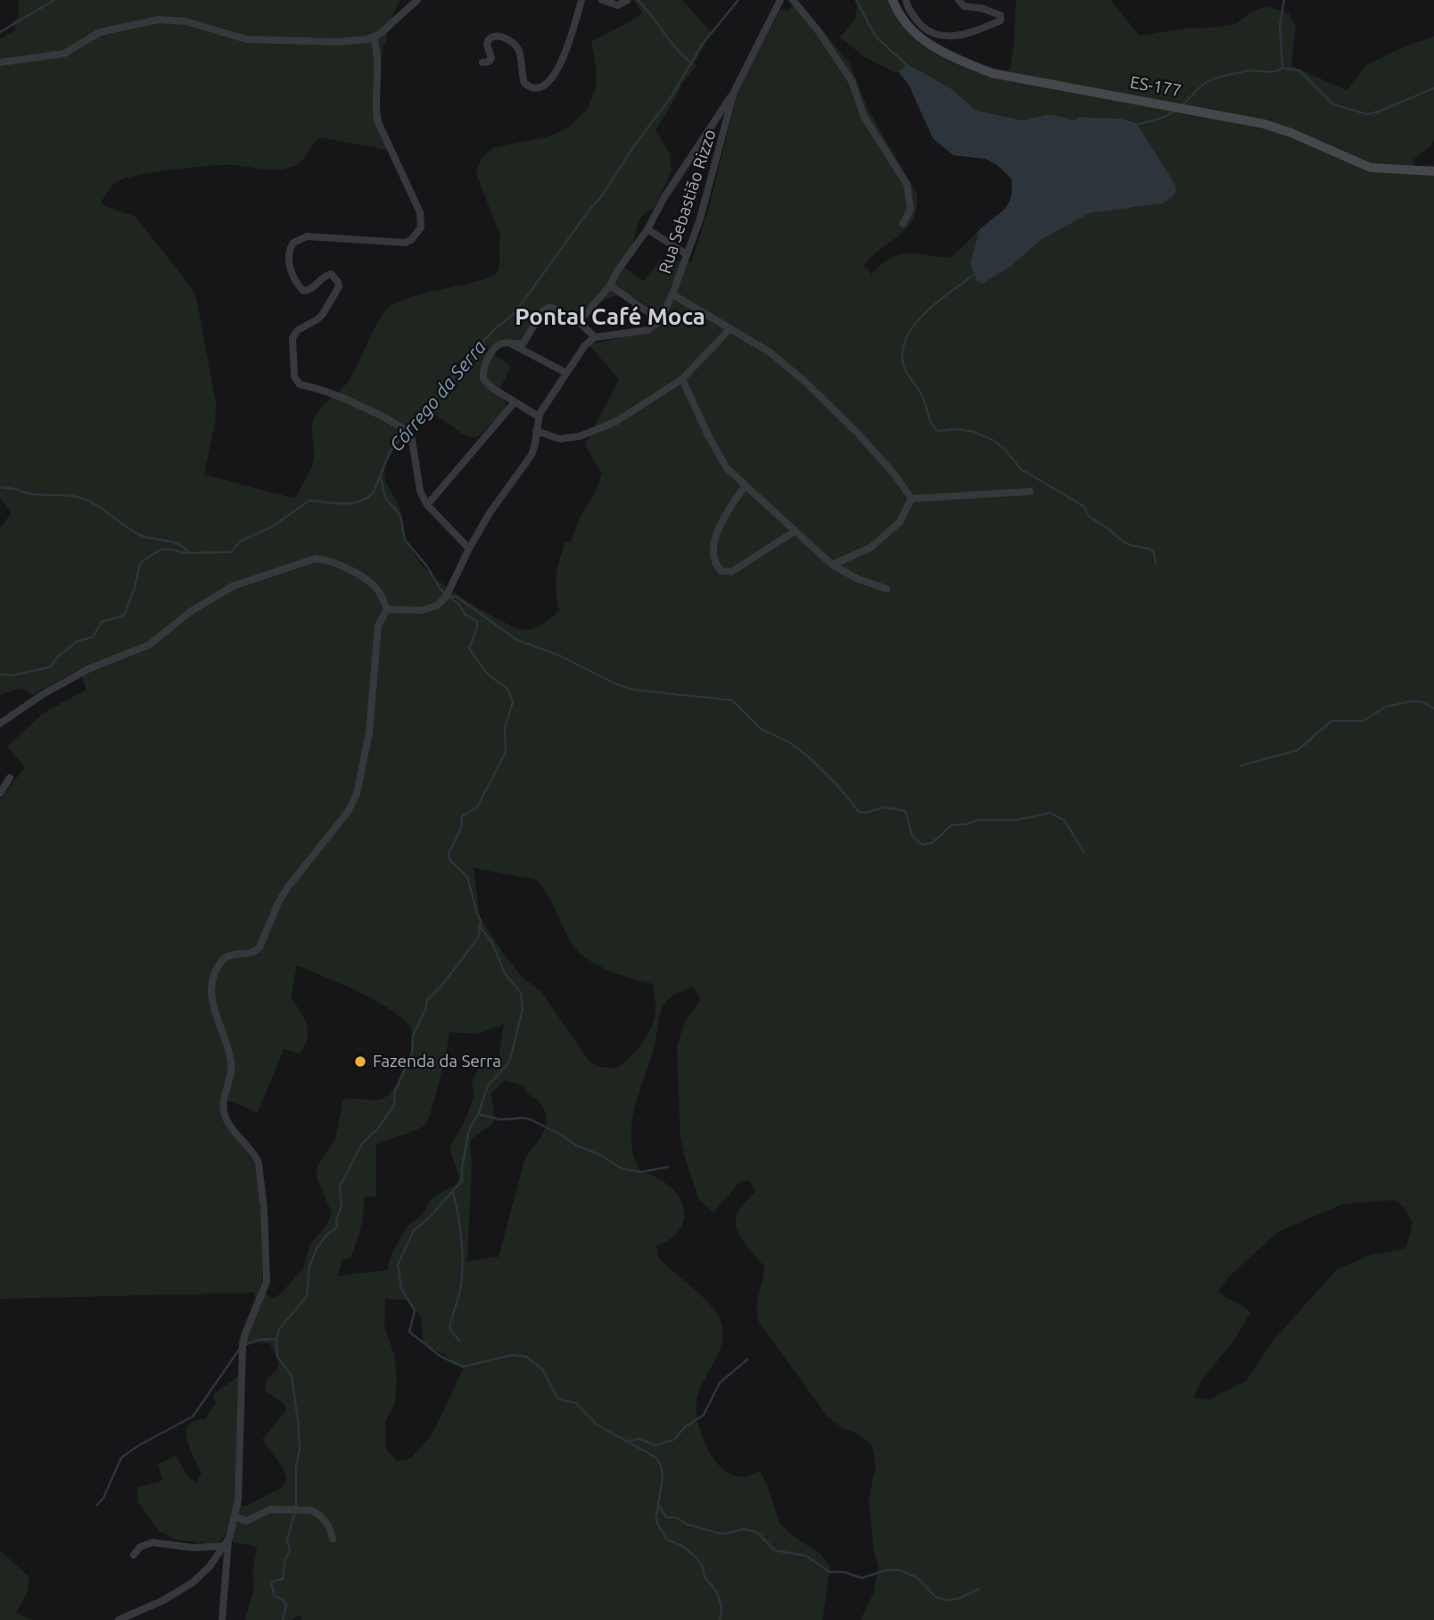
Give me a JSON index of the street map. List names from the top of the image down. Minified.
{"streets":{"main road":["ES-177"],"street":["Rua Sebastião Rizzo"]},"districts":["Pontal Café Moca"],"water":["Córrego da Serra"],"places":["Fazenda da Serra"]}
